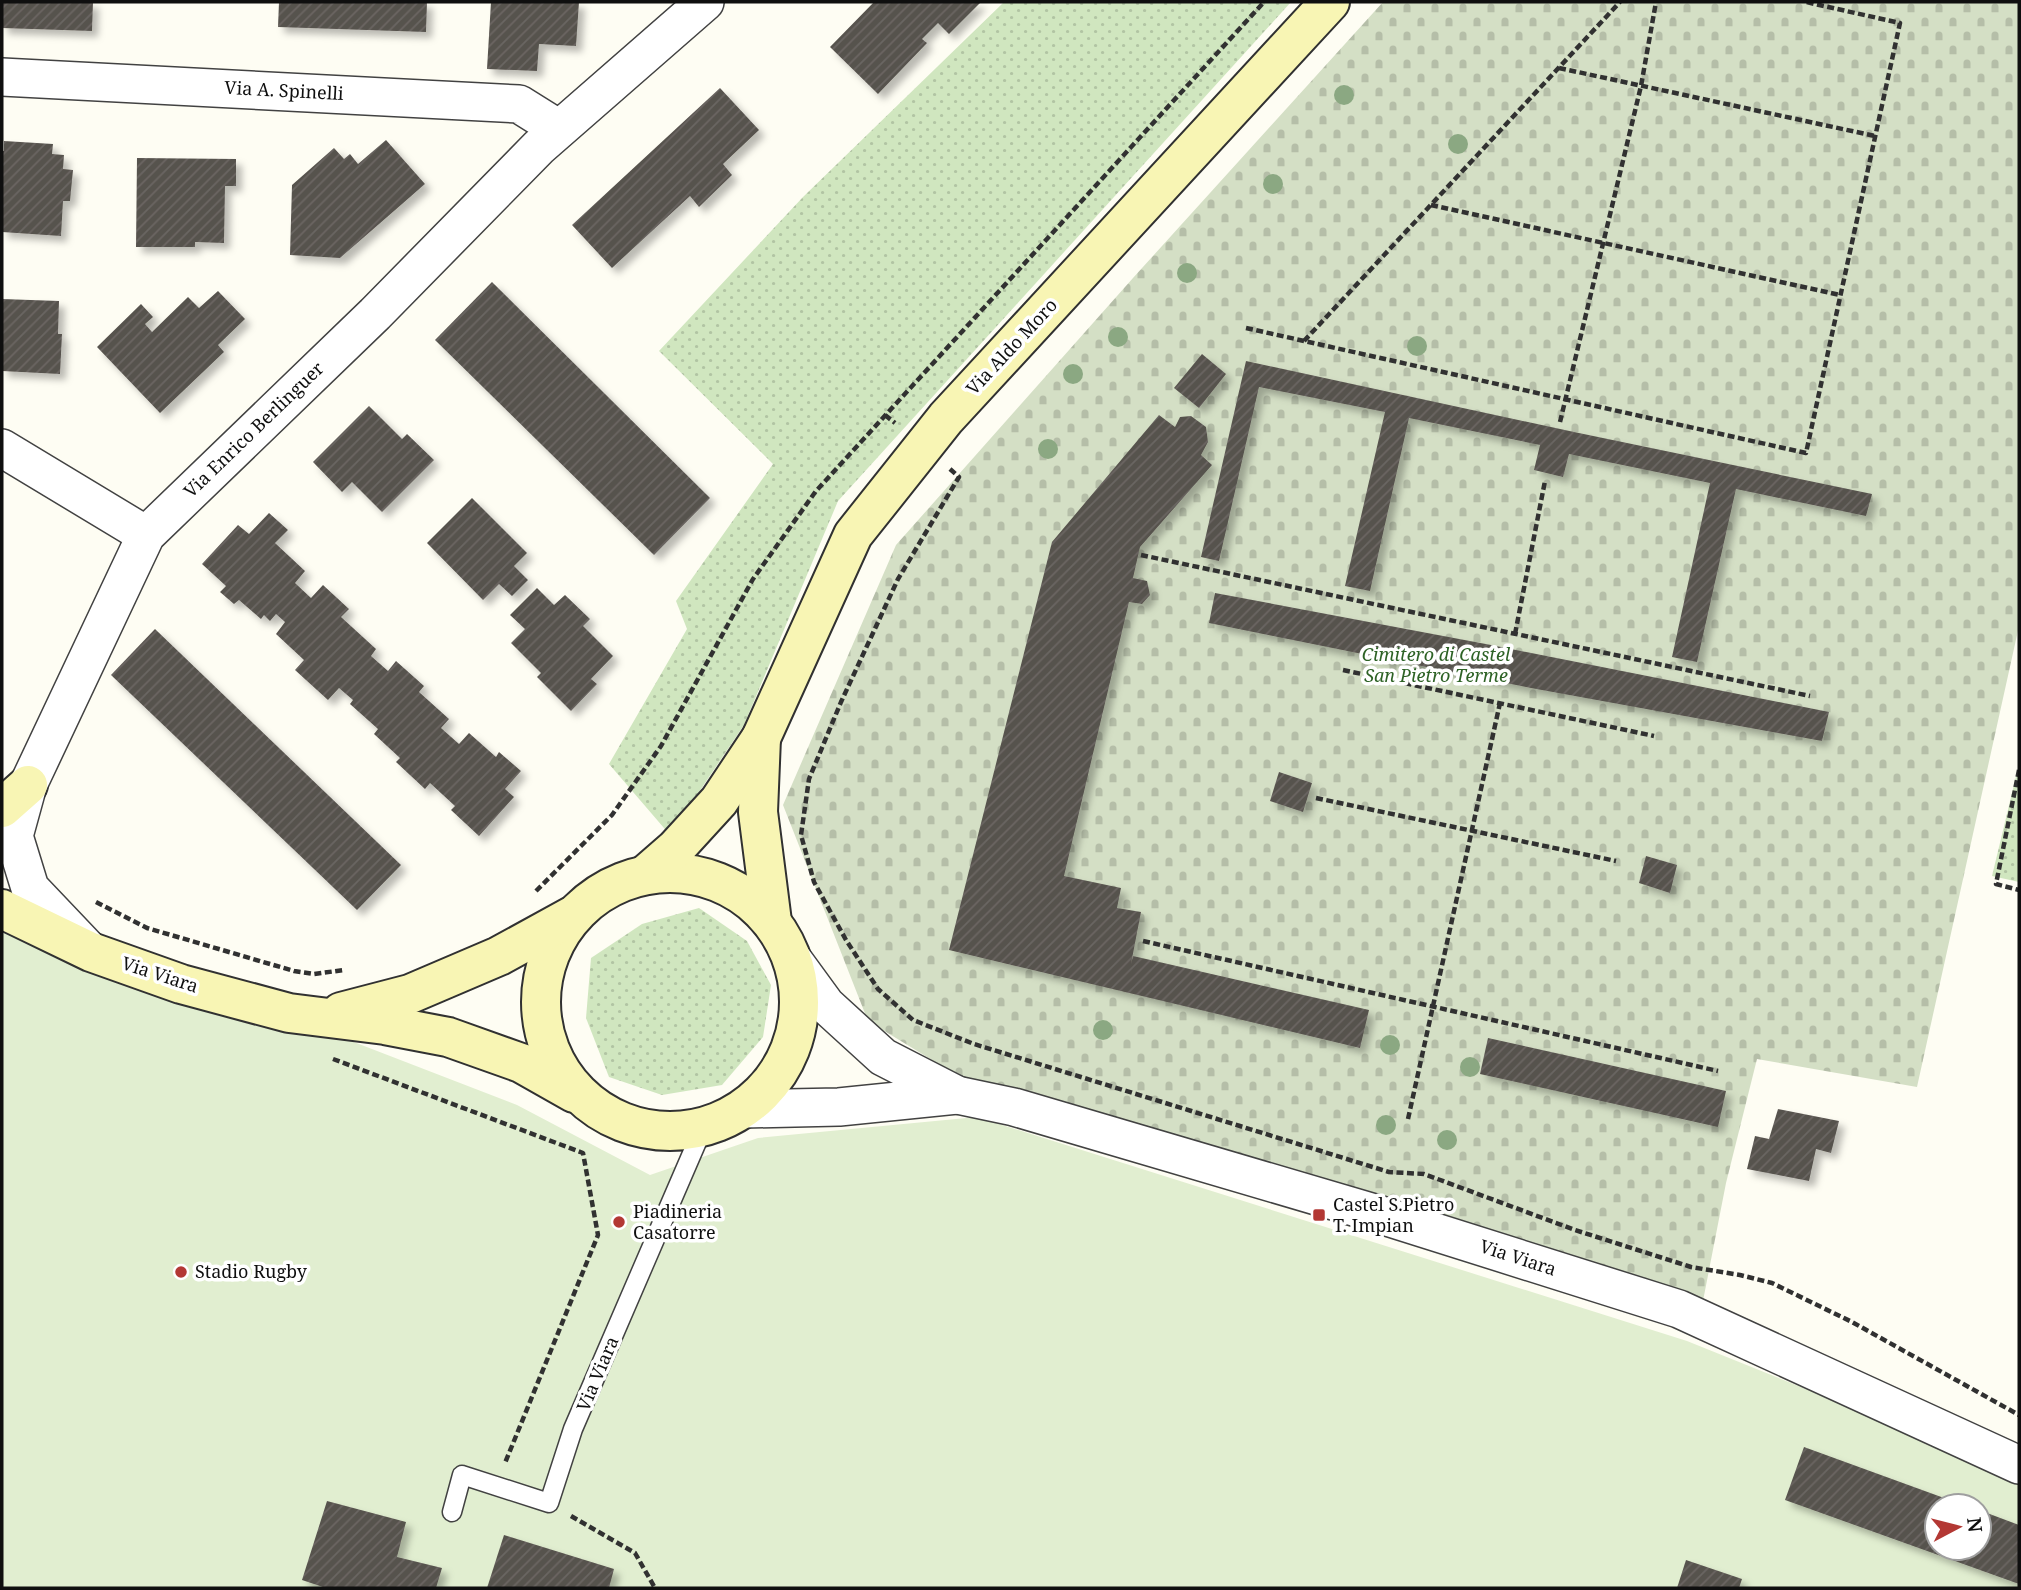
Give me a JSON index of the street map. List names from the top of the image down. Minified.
{"streets":{"main road":["Via Aldo Moro","Via Viara"],"street":["Via A. Spinelli","Via Enrico Berlinguer"]},"crossings":[["Via A. Spinelli","Via Enrico Berlinguer"],["Via Enrico Berlinguer","Via Viara"]],"parks":["Cimitero di Castel San Pietro Terme"],"places":{"transit":["Castel S.Pietro T. Impian"],"other":["Piadineria Casatorre","Stadio Rugby"]},"north":"right"}
